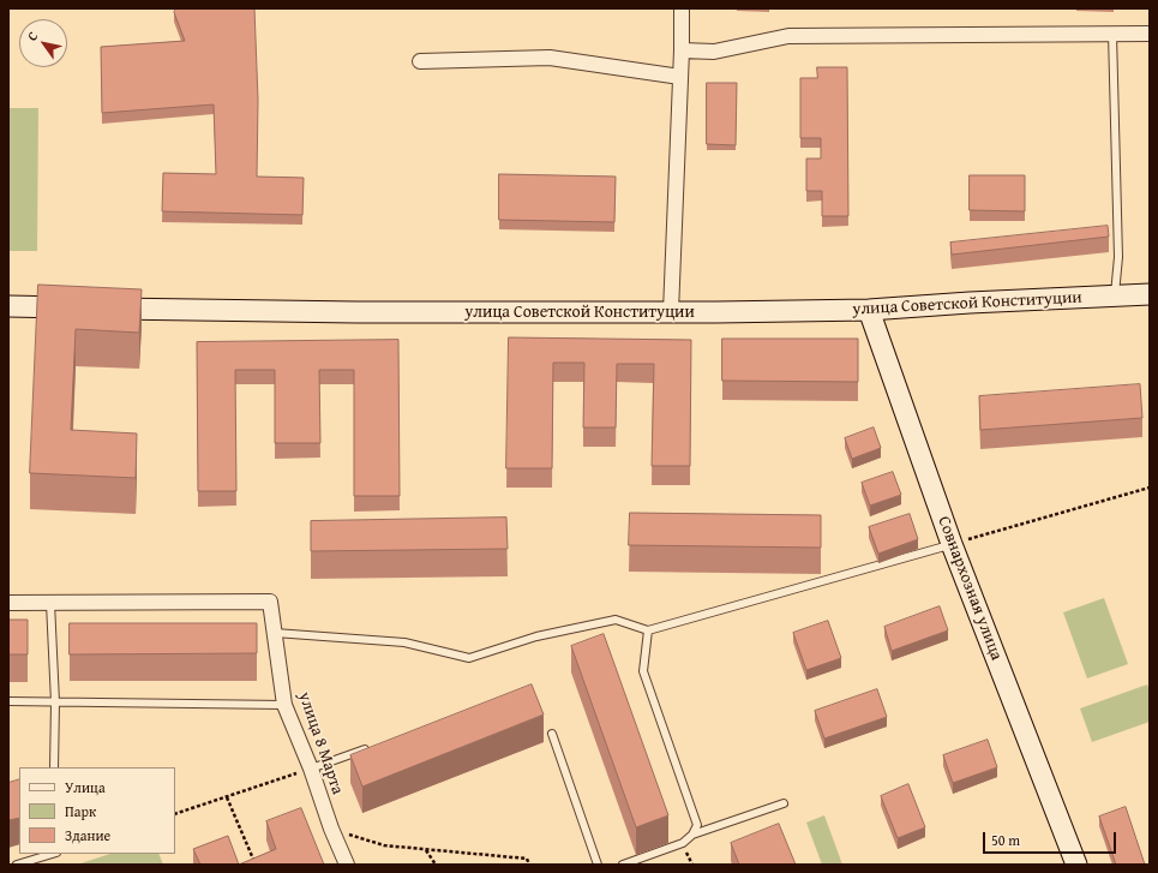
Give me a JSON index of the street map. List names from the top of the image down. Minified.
{"streets":{"street":["улица Советской Конституции","Совнархозная улица","улица 8 Марта"]},"crossings":[["улица Советской Конституции","Совнархозная улица"]],"legend":["Улица","Парк","Здание"],"scale_bar":"50 m","north":"top left"}
